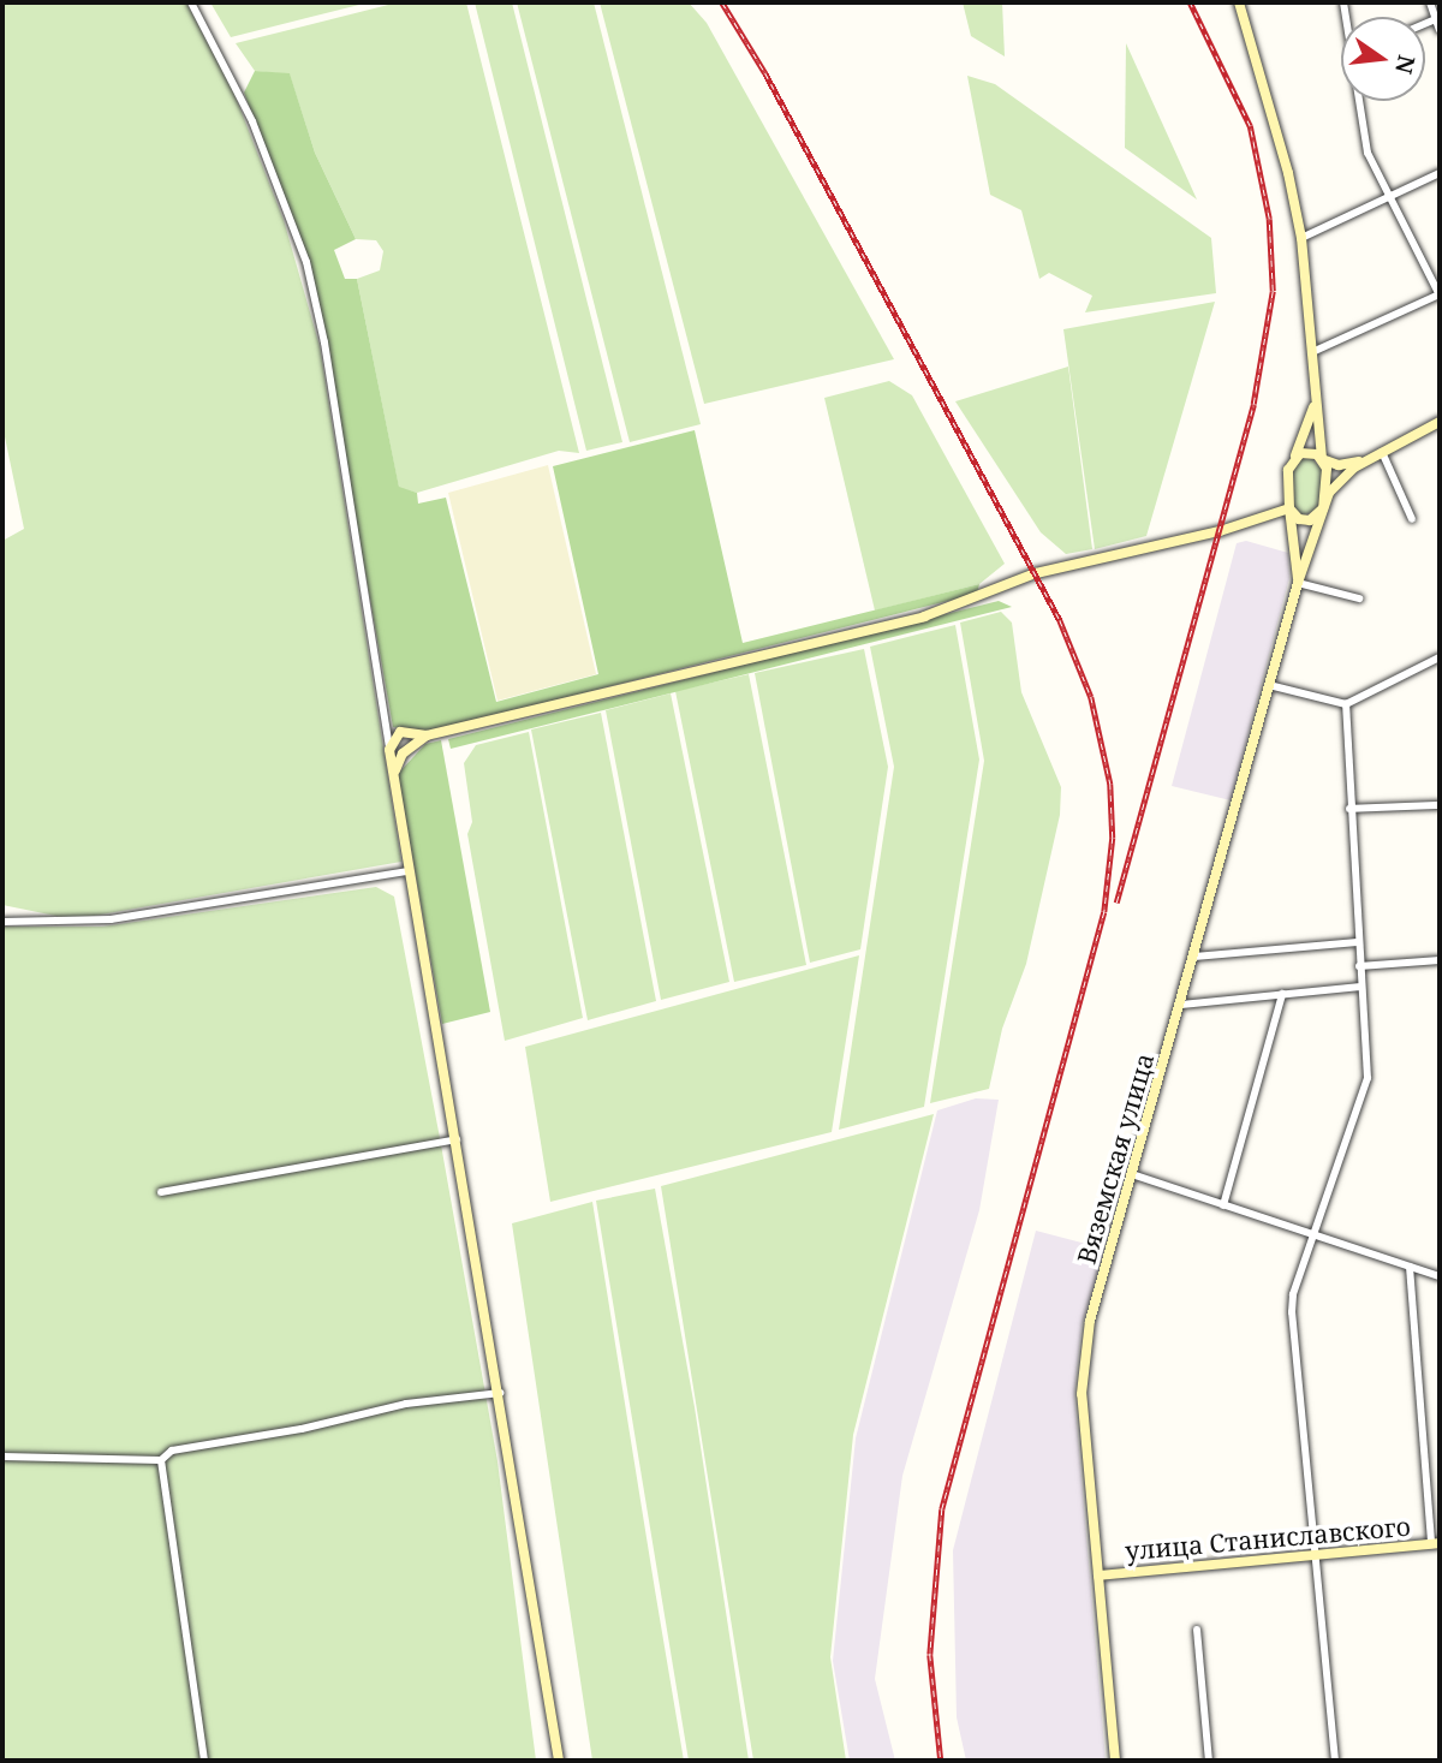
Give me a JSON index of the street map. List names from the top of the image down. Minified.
{"streets":{"main road":["Вяземская улица","улица Станиславского"]},"crossings":[["Вяземская улица","улица Станиславского"]],"north":"right"}
